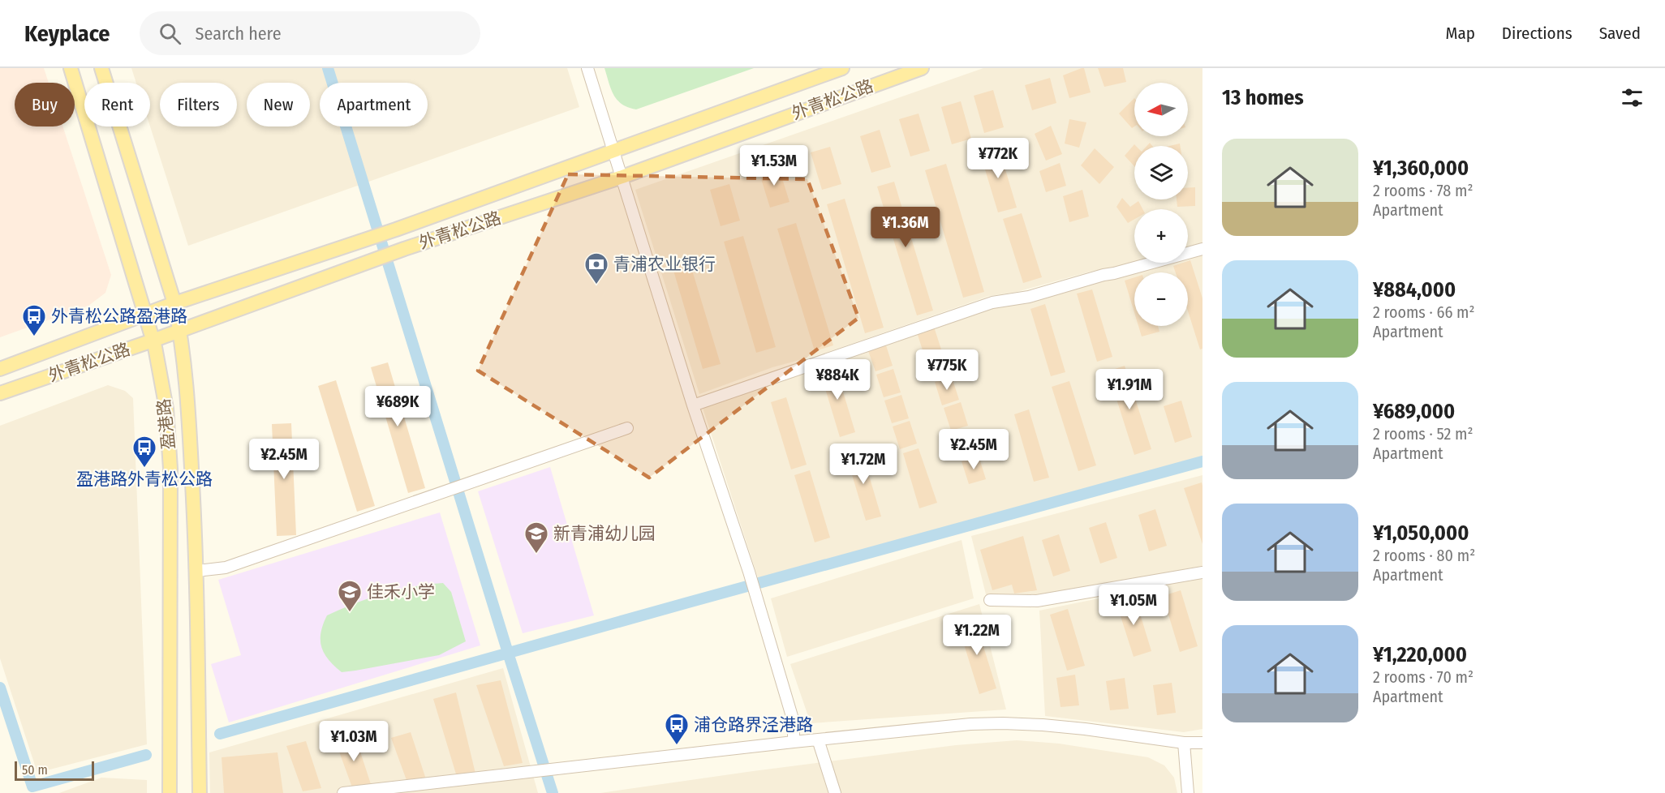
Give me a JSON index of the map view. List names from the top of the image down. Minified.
{"streets":{"main road":["外青松公路","盈港路"]},"crossings":[["外青松公路","盈港路"]],"places":{"bank":["青浦农业银行"],"bus stop":["外青松公路盈港路","盈港路外青松公路","浦仓路界泾港路"],"school or university":["新青浦幼儿园","佳禾小学"]},"scale_bar":"50 m","north":"left","page":{"header":"Keyplace","search":"Search here","nav":["Map","Directions","Saved"],"heading":"13 homes","map_buttons":["+","−"],"chip":["Buy","Rent","Filters","New","Apartment"],"list":[{"name":"¥1,360,000","note":"2 rooms · 78 m² · Apartment"},{"name":"¥884,000","note":"2 rooms · 66 m² · Apartment"},{"name":"¥689,000","note":"2 rooms · 52 m² · Apartment"},{"name":"¥1,050,000","note":"2 rooms · 80 m² · Apartment"},{"name":"¥1,220,000","note":"2 rooms · 70 m² · Apartment"}],"price":["¥772K","¥1.53M","¥1.36M","¥775K","¥884K","¥1.91M","¥689K","¥2.45M","¥2.45M","¥1.72M","¥1.05M","¥1.22M","¥1.03M"],"scale":"50 m"}}
